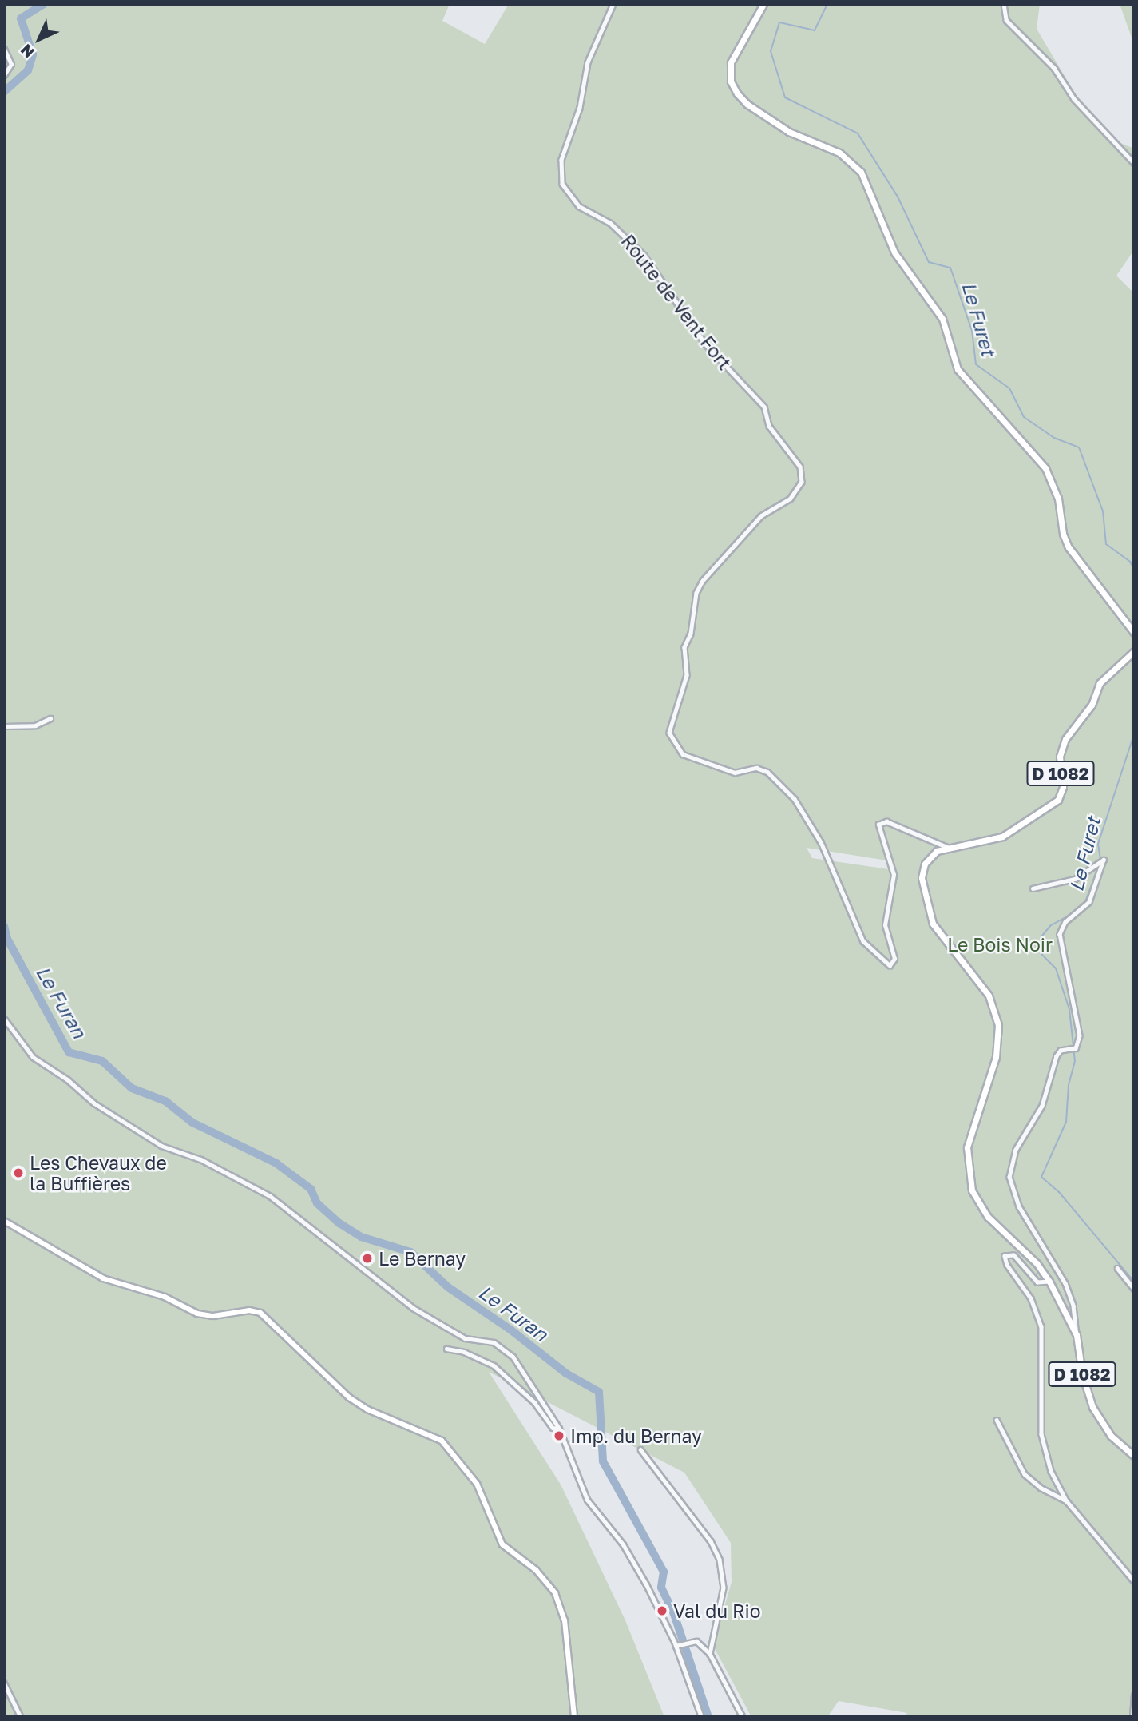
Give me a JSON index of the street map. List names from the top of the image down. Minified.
{"streets":{"main road":["D 1082"],"street":["Route de Vent Fort"]},"crossings":[["Route de Vent Fort","D 1082"]],"water":["Le Furet","Le Furan"],"parks":["Le Bois Noir"],"places":["Les Chevaux de la Buffières","Le Bernay","Imp. du Bernay","Val du Rio"],"north":"bottom left"}
